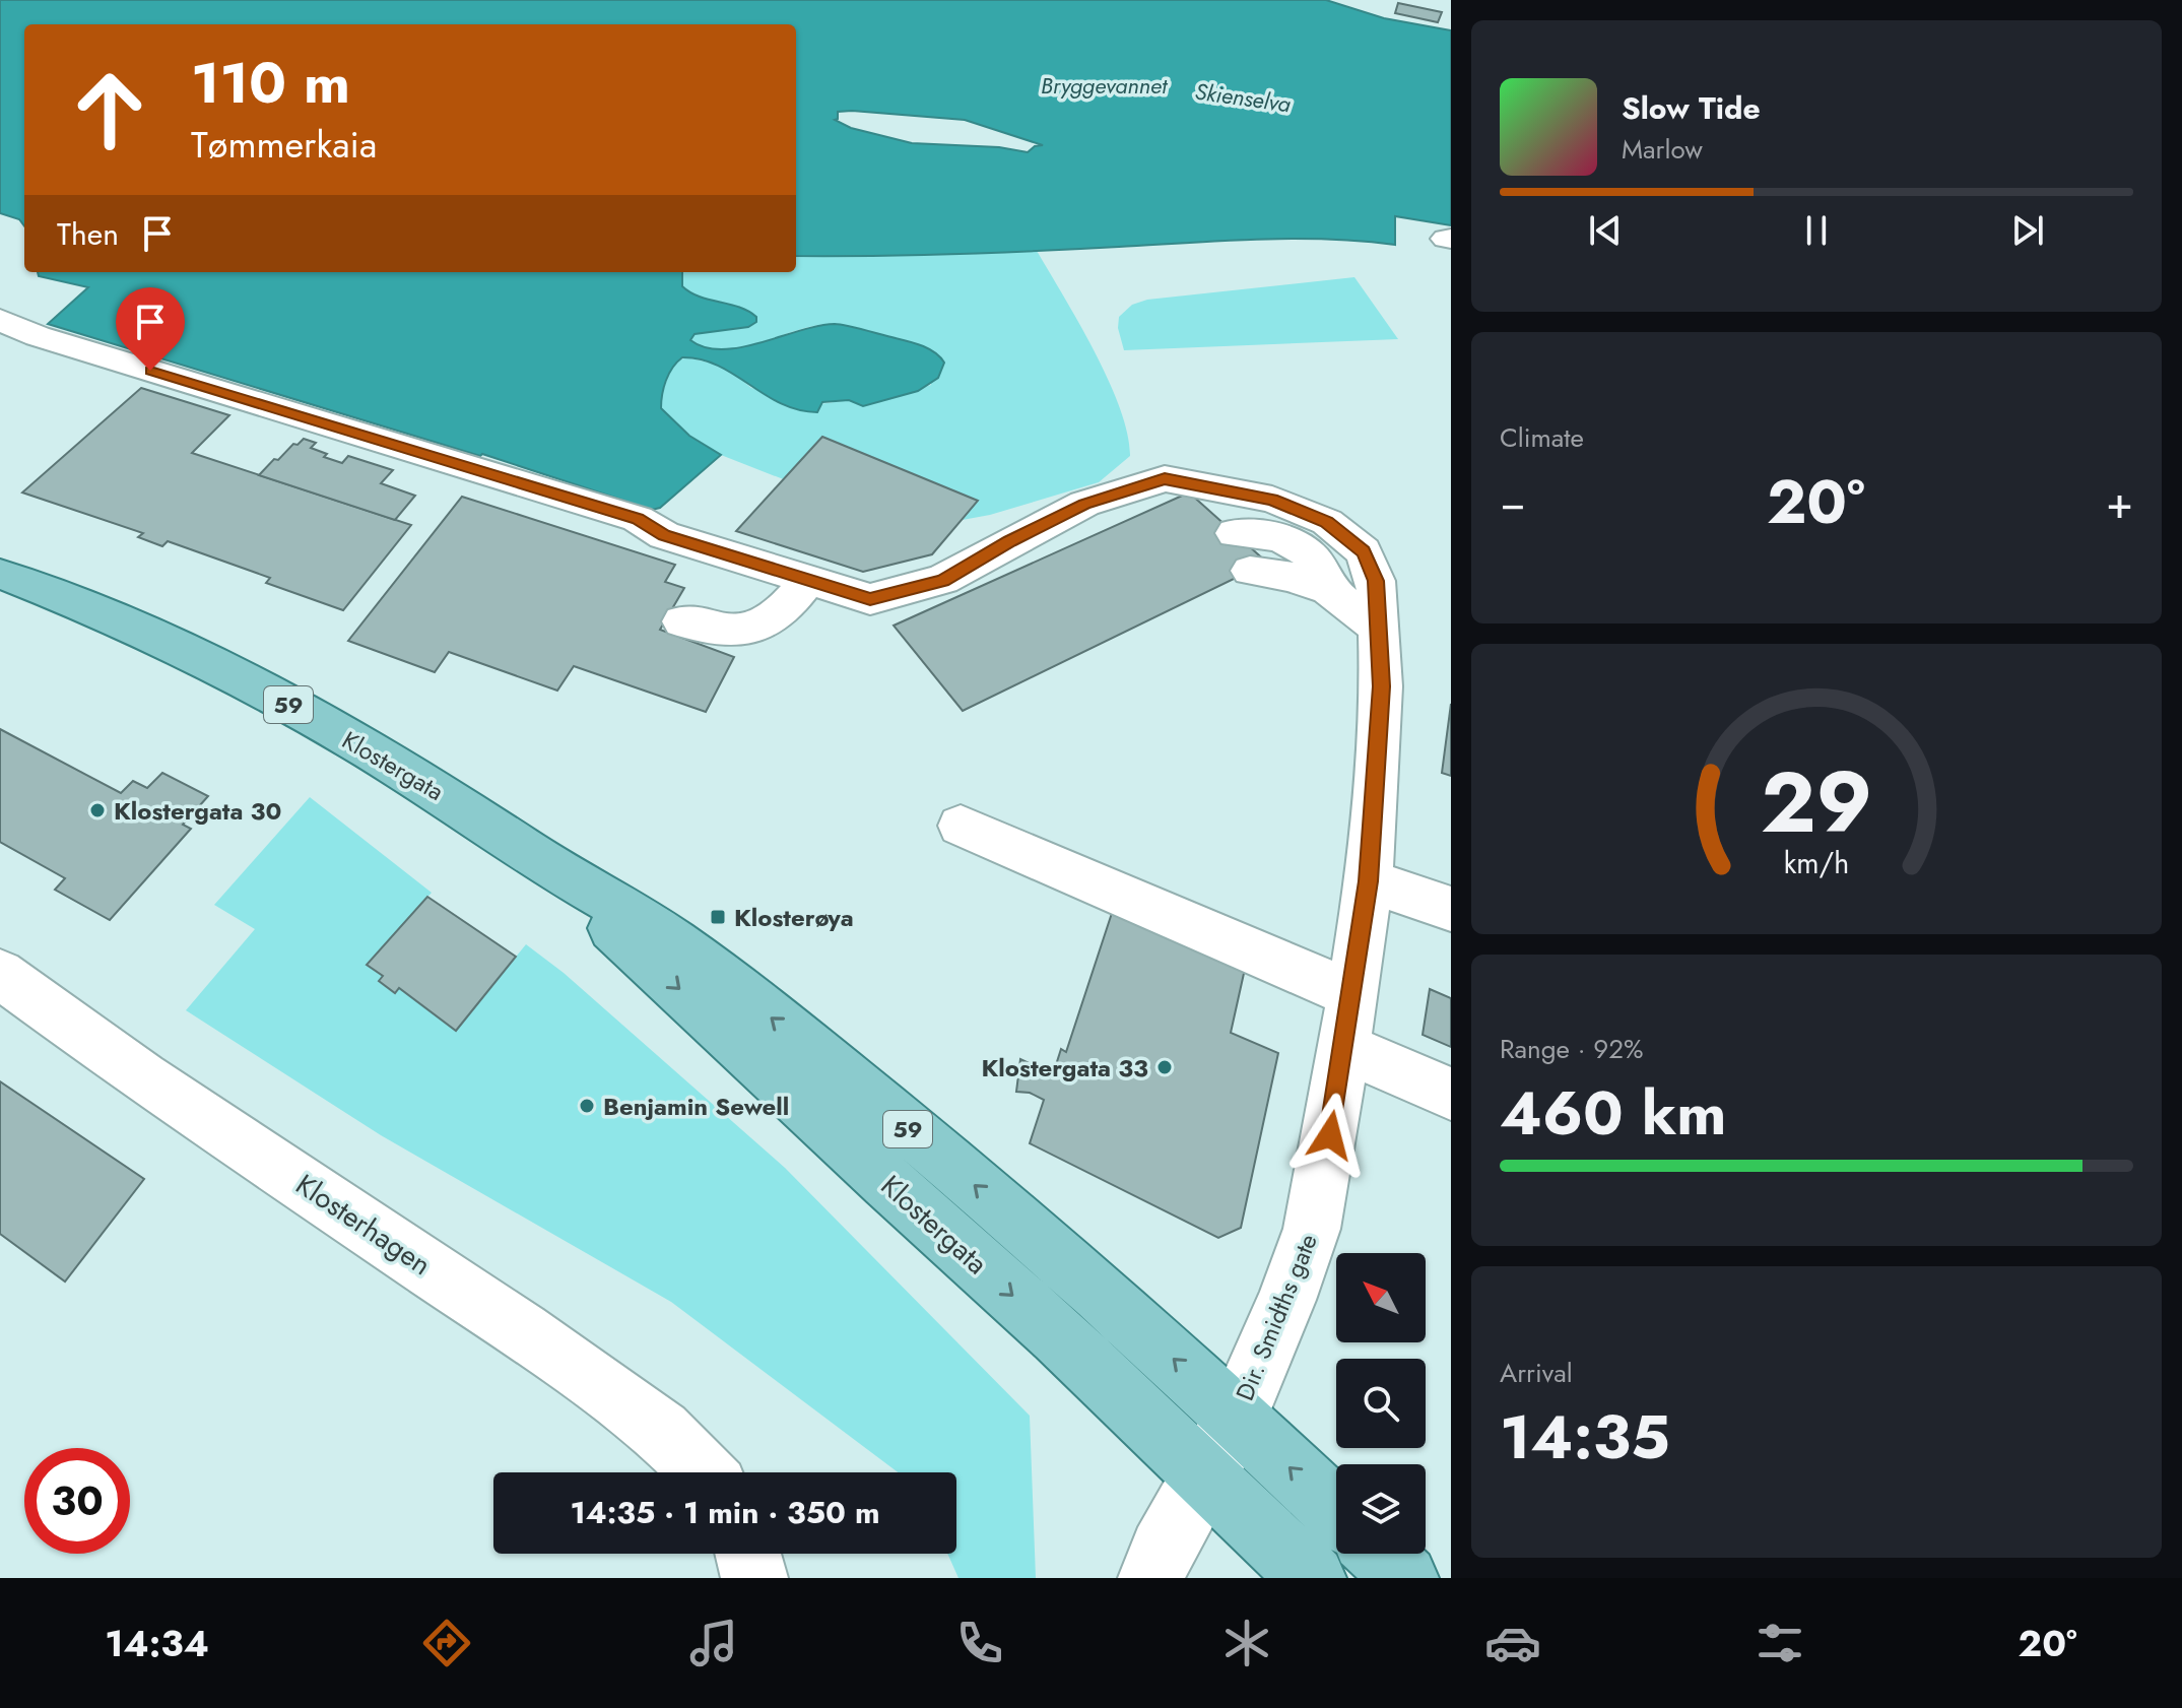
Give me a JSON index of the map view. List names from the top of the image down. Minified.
{"streets":{"main road":["59","Klostergata"],"street":["Klosterhagen","Dir. Smidths gate"]},"crossings":[["Klostergata","Dir. Smidths gate"]],"water":["Bryggevannet","Skienselva"],"places":{"other":["Klostergata 30","Klostergata 33","Benjamin Sewell"],"transit":["Klosterøya"]},"north":"top left","page":{"turn":["110 m","Tømmerkaia"],"song":["Slow Tide","Marlow"],"then":"Then","tile":["Climate",["Range · 92%","460 km"],["Arrival","14:35"]],"heat":["−","20°","+"],"limit":"30","trip":"14:35 · 1 min · 350 m","tabs":["14:34","20°"],"gauge":["29","km/h"]}}
